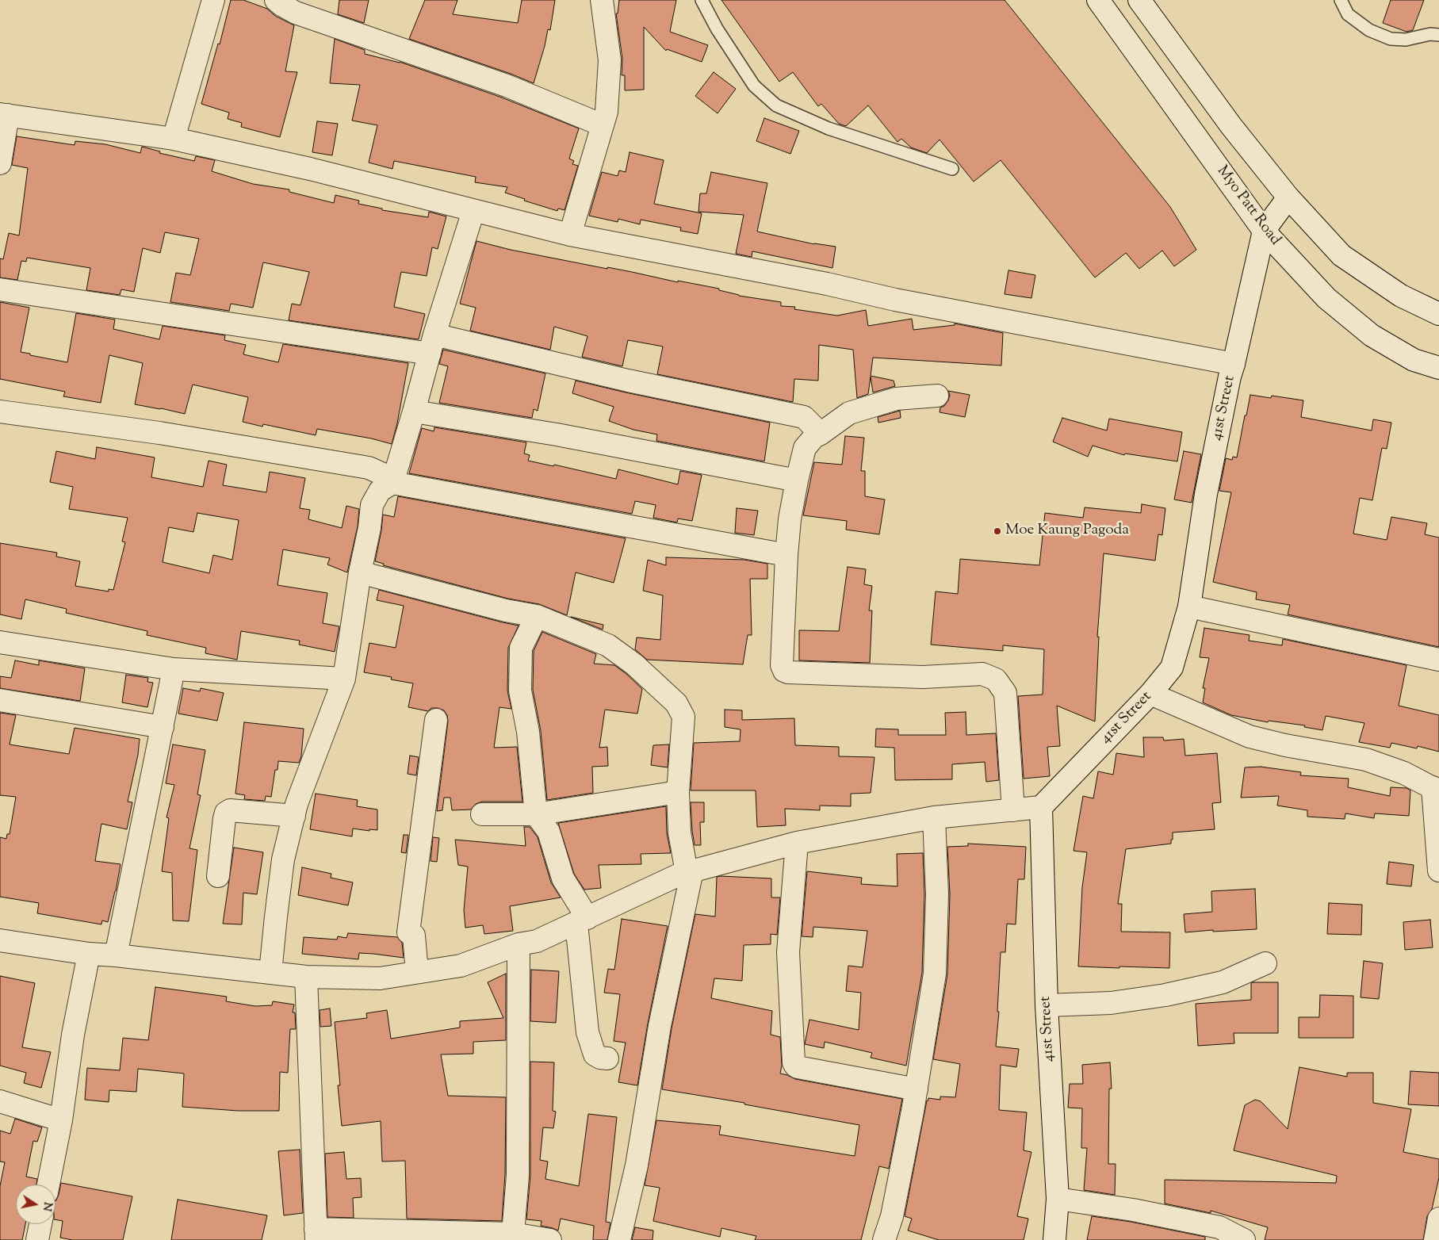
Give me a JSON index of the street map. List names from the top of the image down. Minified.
{"streets":{"street":["Myo Patt Road","41st Street"]},"crossings":[["Myo Patt Road","41st Street"]],"places":["Moe Kaung Pagoda"],"north":"right"}
